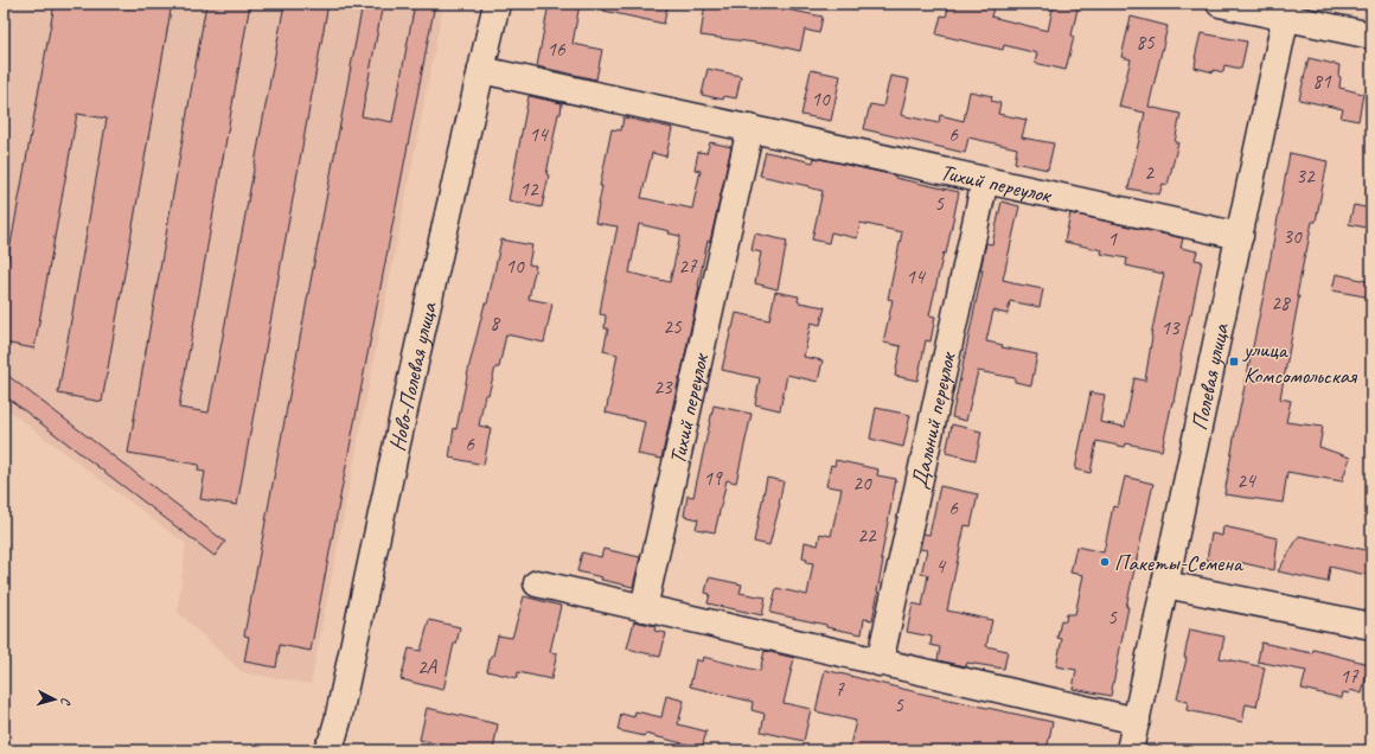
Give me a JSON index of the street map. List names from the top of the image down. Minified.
{"streets":{"street":["Тихий переулок","Ново-Полевая улица","Полевая улица","Дальний переулок"]},"crossings":[["Тихий переулок","Ново-Полевая улица"],["Тихий переулок","Полевая улица"],["Тихий переулок","Дальний переулок"]],"places":{"transit":["улица Комсомольская"],"other":["Пакеты-Семена"]},"house_numbers":["85","16","81","10","14","6","2","32","12","5","30","1","10","27","14","28","8","25","13","23","6","19","24","20","6","22","4","5","2А","17","7","5"],"north":"right"}
